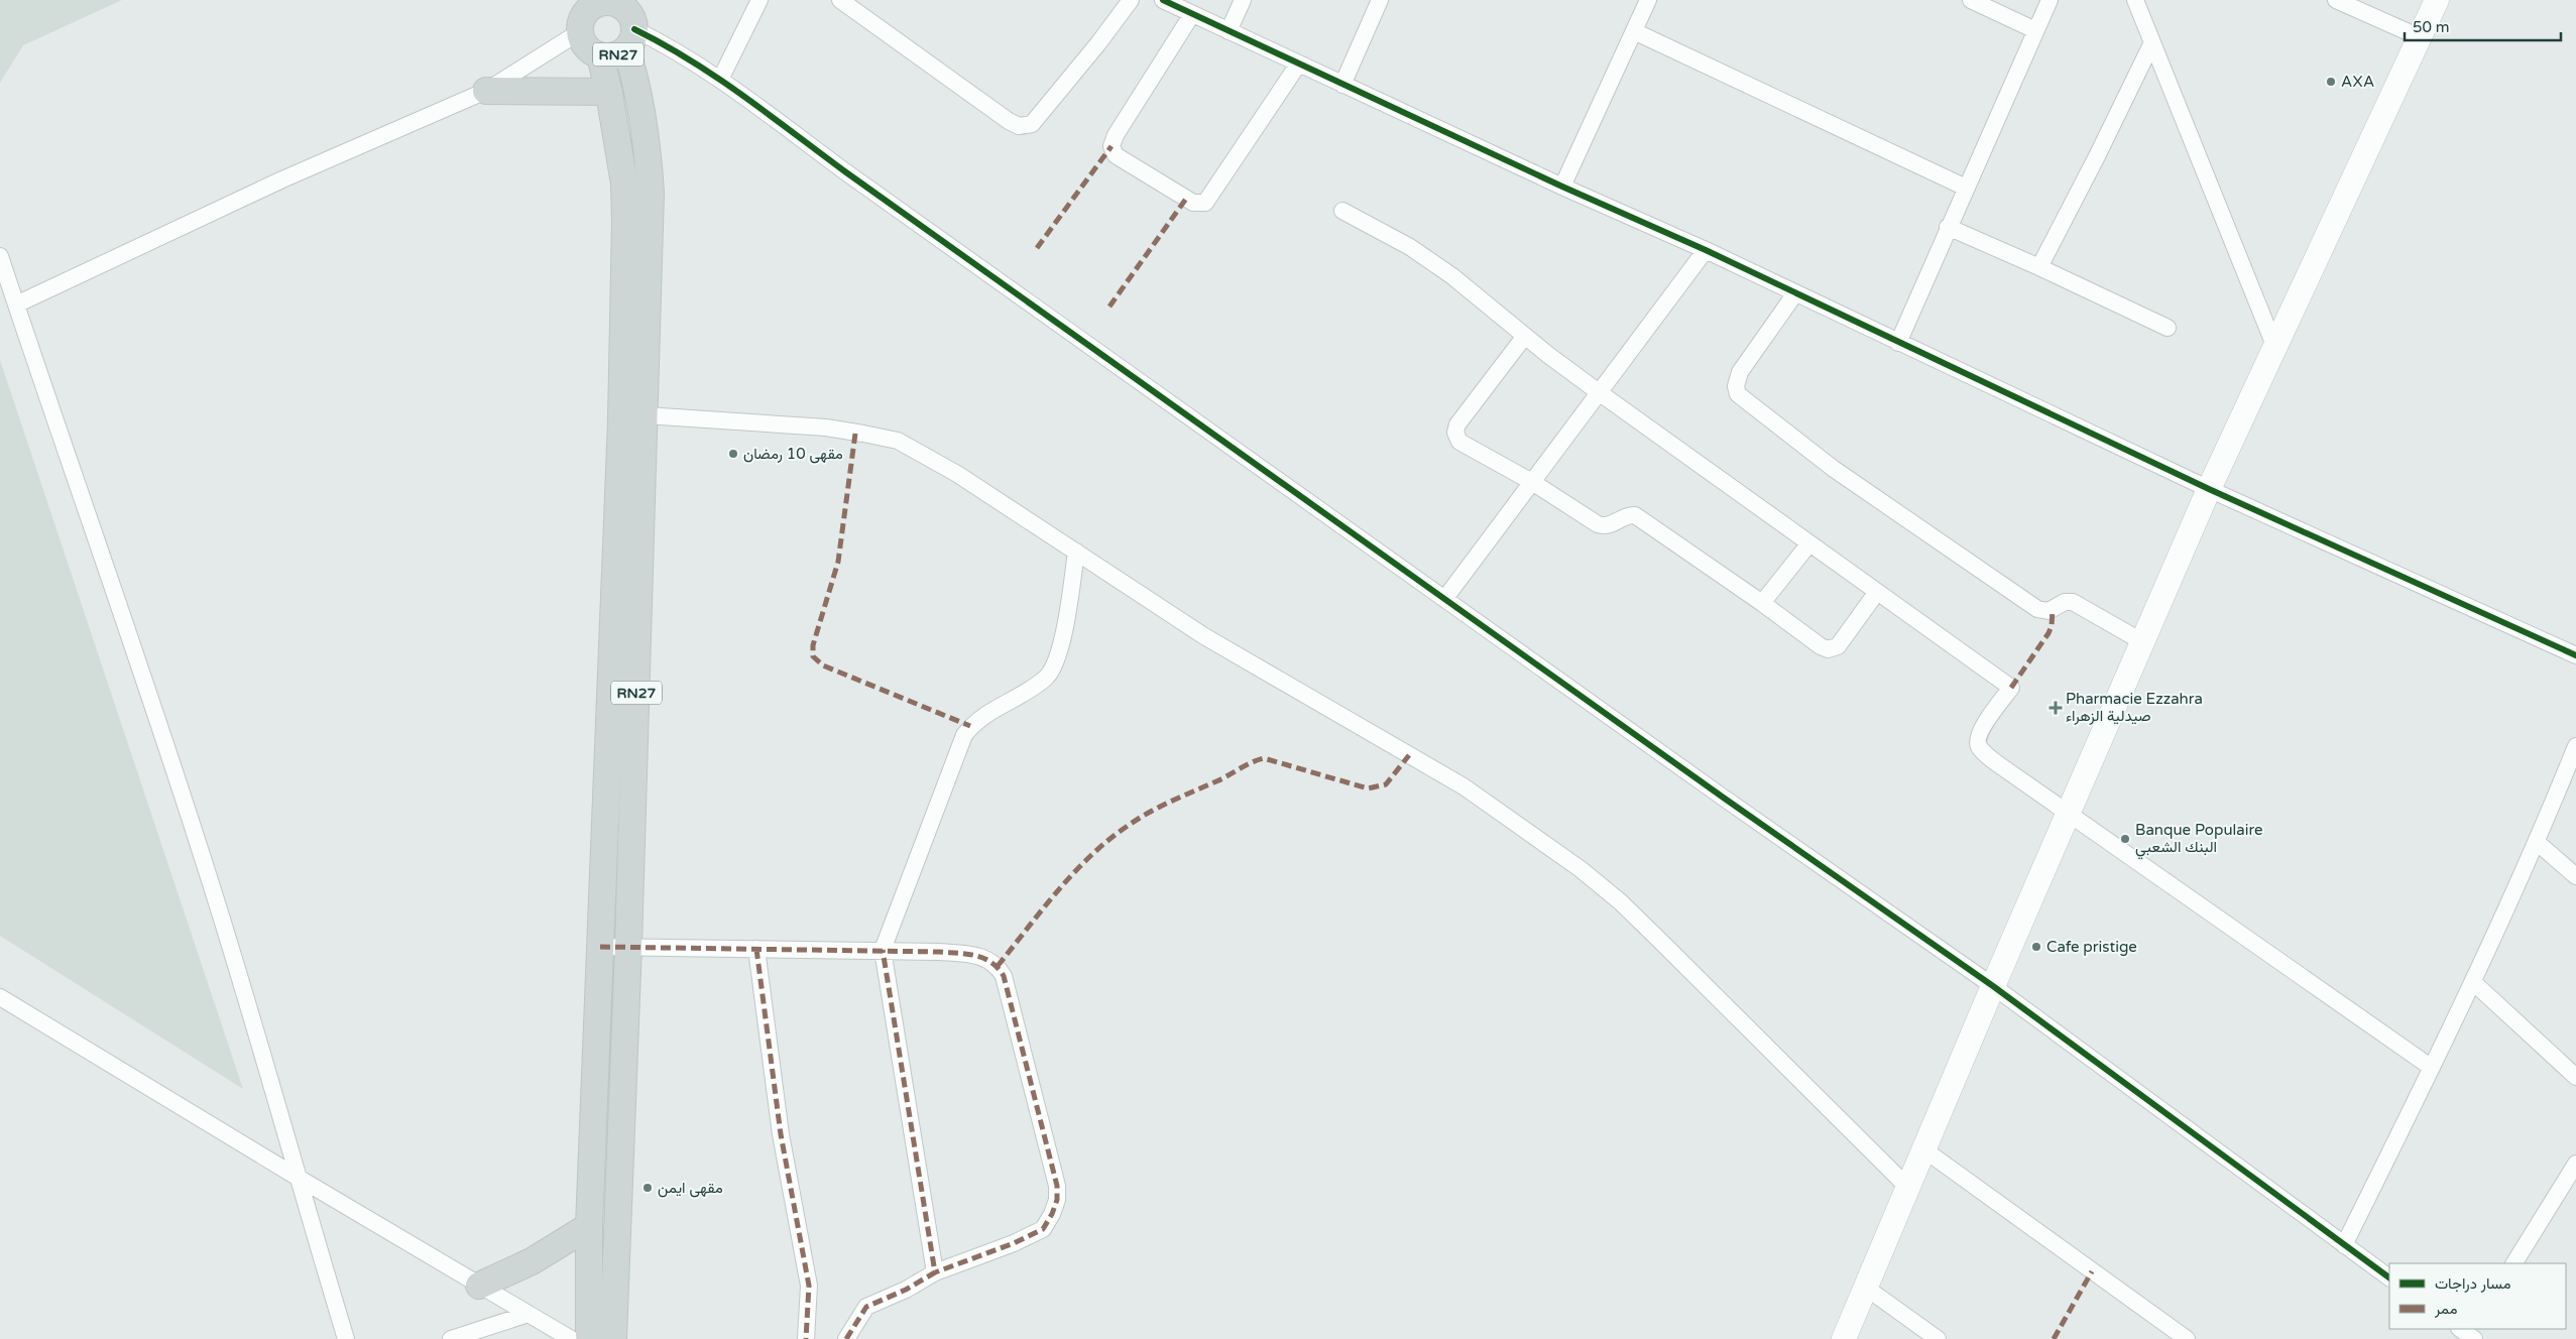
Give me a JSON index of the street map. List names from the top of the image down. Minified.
{"streets":{"main road":["RN27"]},"places":{"other":["AXA","مقهى 10 رمضان","Banque Populaire البنك الشعبي","Cafe pristige","مقهى ايمن"],"health":["Pharmacie Ezzahra صيدلية الزهراء"]},"legend":["مسار دراجات","ممر"],"scale_bar":"50 m"}
